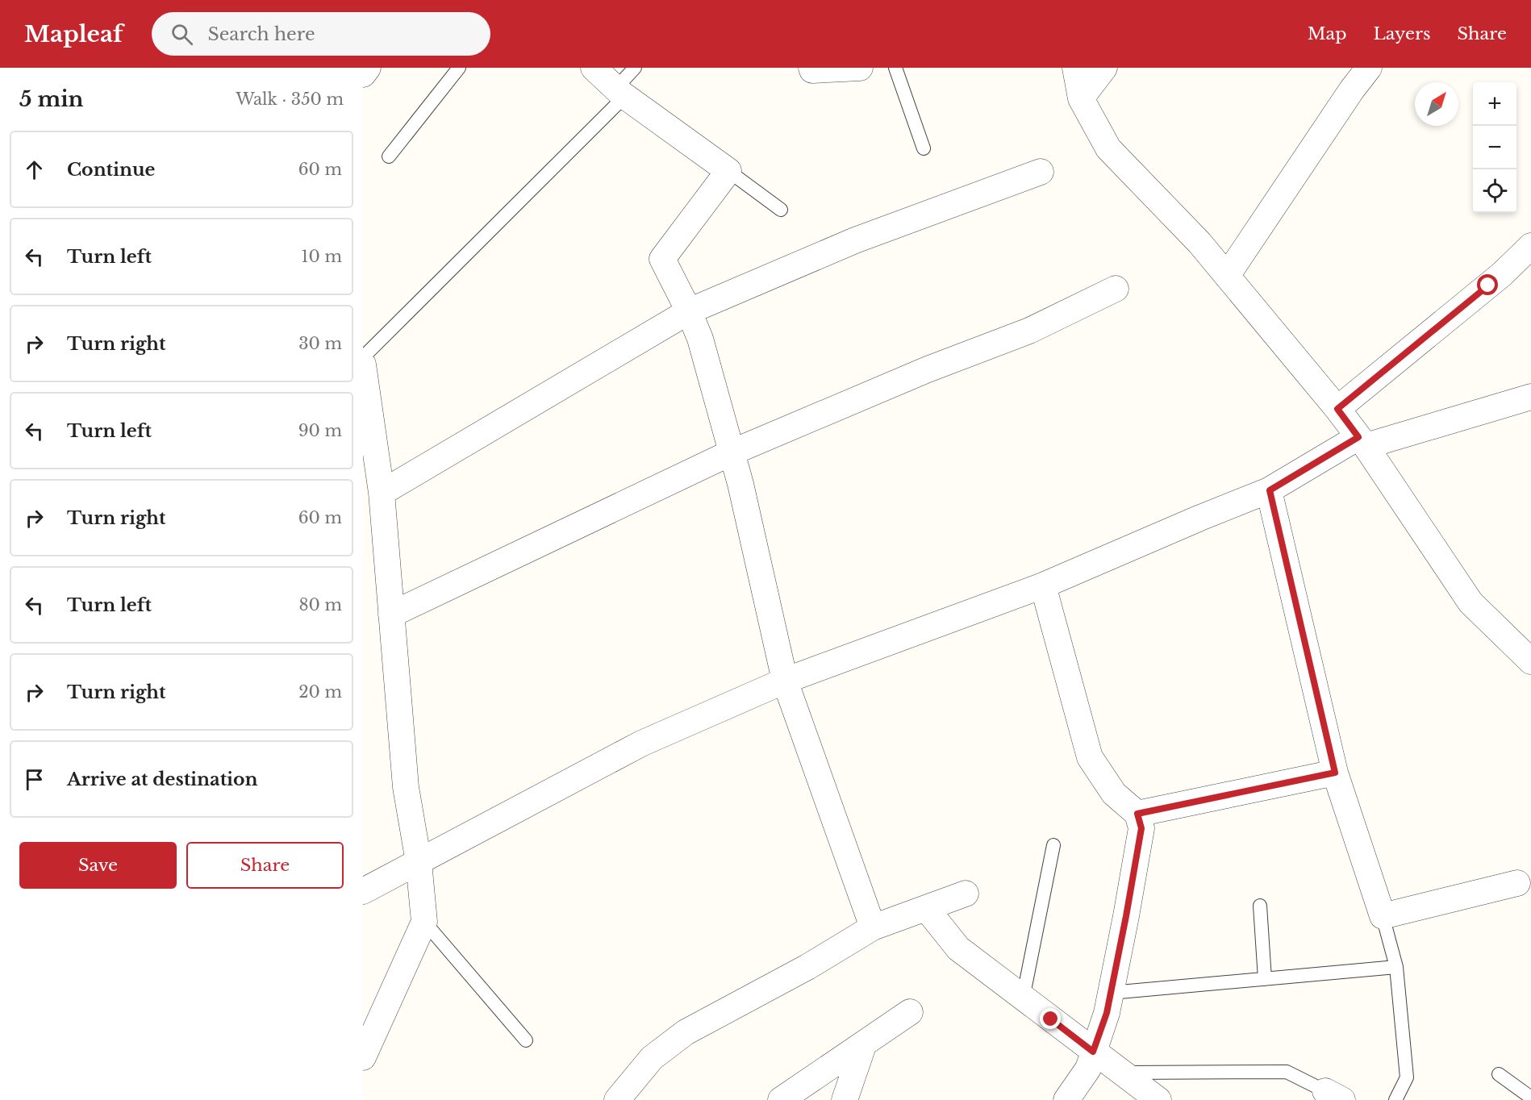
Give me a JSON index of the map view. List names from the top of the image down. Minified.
{"north":"top right","page":{"header":"Mapleaf","search":"Search here","nav":["Map","Layers","Share"],"heading":["5 min","Walk · 350 m"],"map_buttons":["+","−"],"list":[["Continue","60 m"],["Turn left","10 m"],["Turn right","30 m"],["Turn left","90 m"],["Turn right","60 m"],["Turn left","80 m"],["Turn right","20 m"],"Arrive at destination"],"buttons":["Save","Share"]}}
